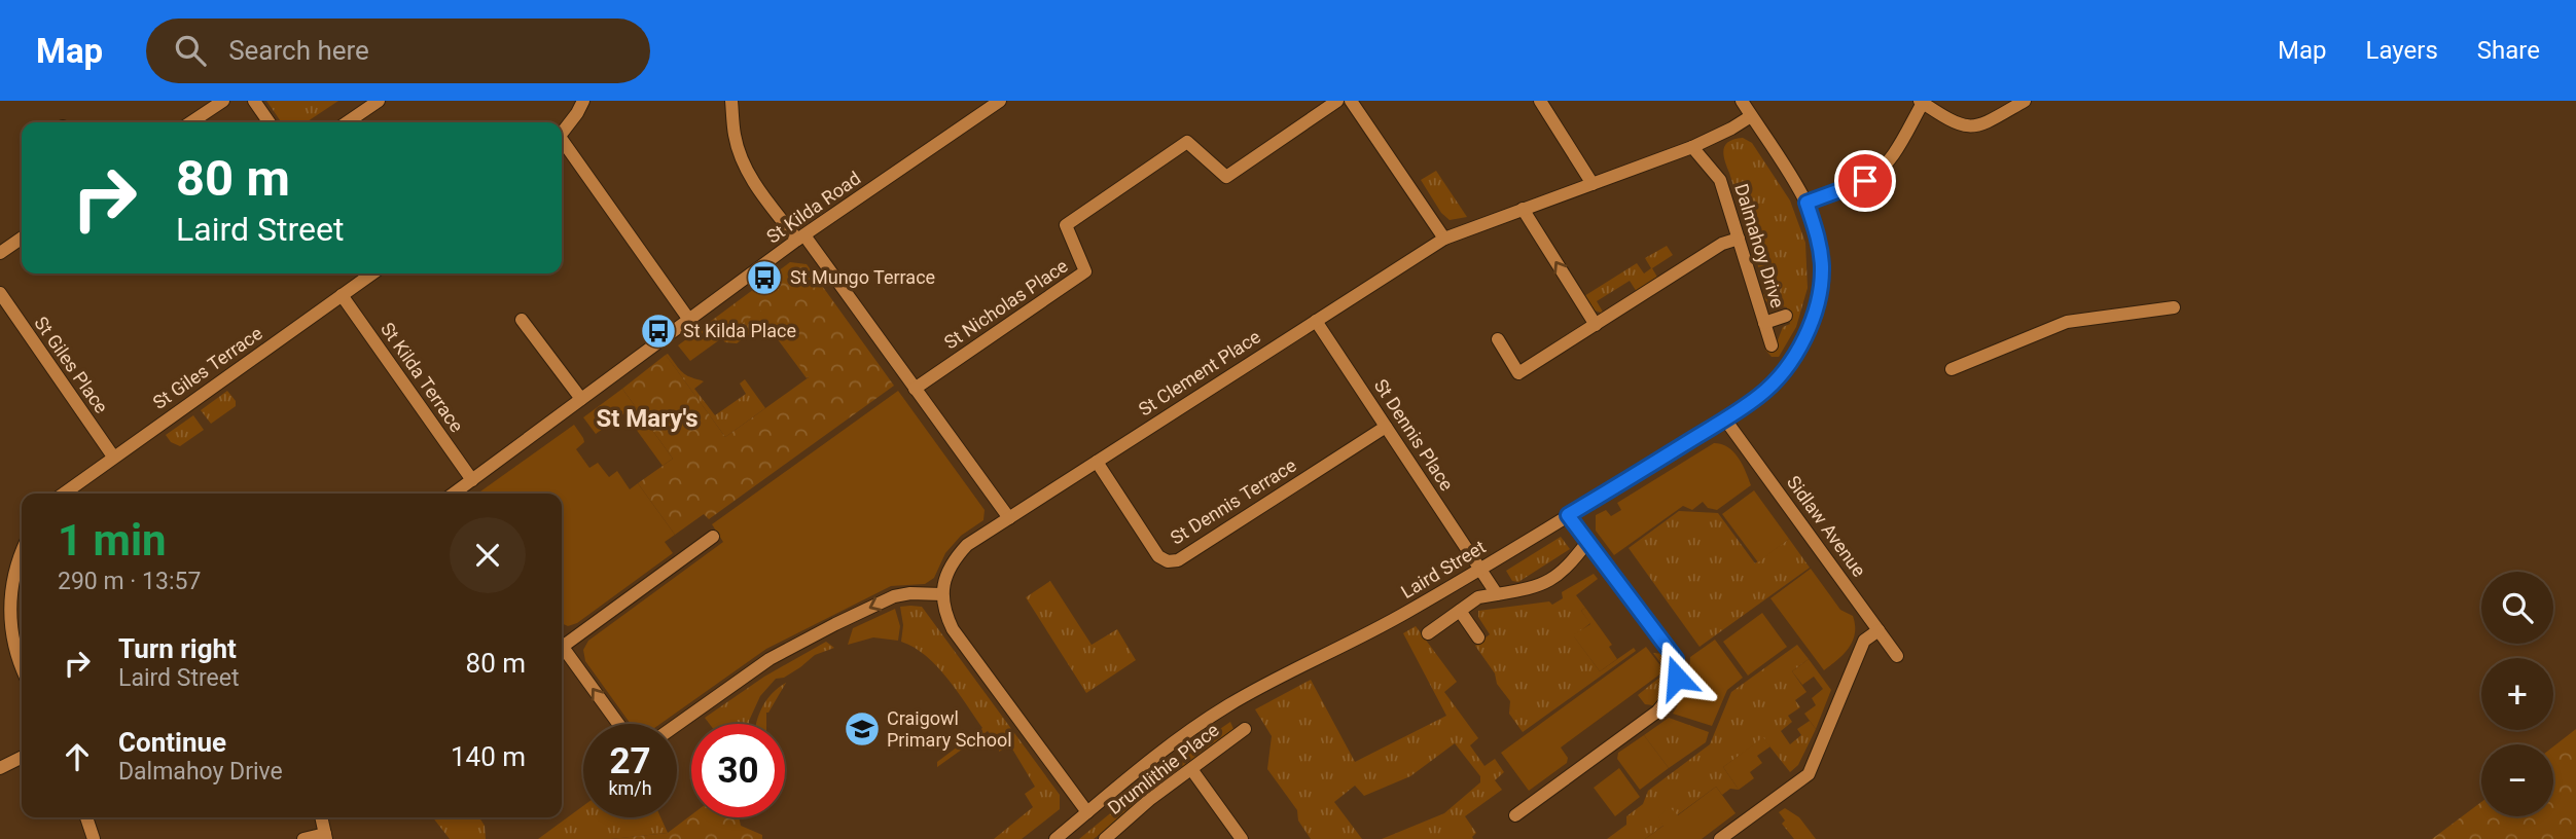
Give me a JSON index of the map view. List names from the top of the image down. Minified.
{"streets":{"street":["St Kilda Road","Dalmahoy Drive","St Nicholas Place","St Giles Place","St Giles Terrace","St Clement Place","St Kilda Terrace","St Dennis Place","St Dennis Terrace","Sidlaw Avenue","Laird Street","Drumlithie Place"]},"crossings":[["St Kilda Road","St Kilda Terrace"],["Dalmahoy Drive","St Clement Place"],["St Giles Place","St Giles Terrace"],["St Giles Terrace","St Kilda Terrace"],["St Clement Place","St Dennis Place"],["St Clement Place","St Dennis Terrace"],["St Dennis Place","St Dennis Terrace"],["St Dennis Place","Laird Street"],["Sidlaw Avenue","Laird Street"]],"districts":["St Mary's"],"places":{"bus stop":["St Mungo Terrace","St Kilda Place"],"school or university":["Craigowl Primary School"]},"page":{"header":"Map","search":"Search here","nav":["Map","Layers","Share"],"turn":["80 m","Laird Street"],"heading":["1 min","290 m · 13:57"],"map_buttons":["+","−"],"list":[{"name":"Turn right","note":"Laird Street","value":"80 m"},{"name":"Continue","note":"Dalmahoy Drive","value":"140 m"}],"speed":"27 km/h","limit":"30"}}
